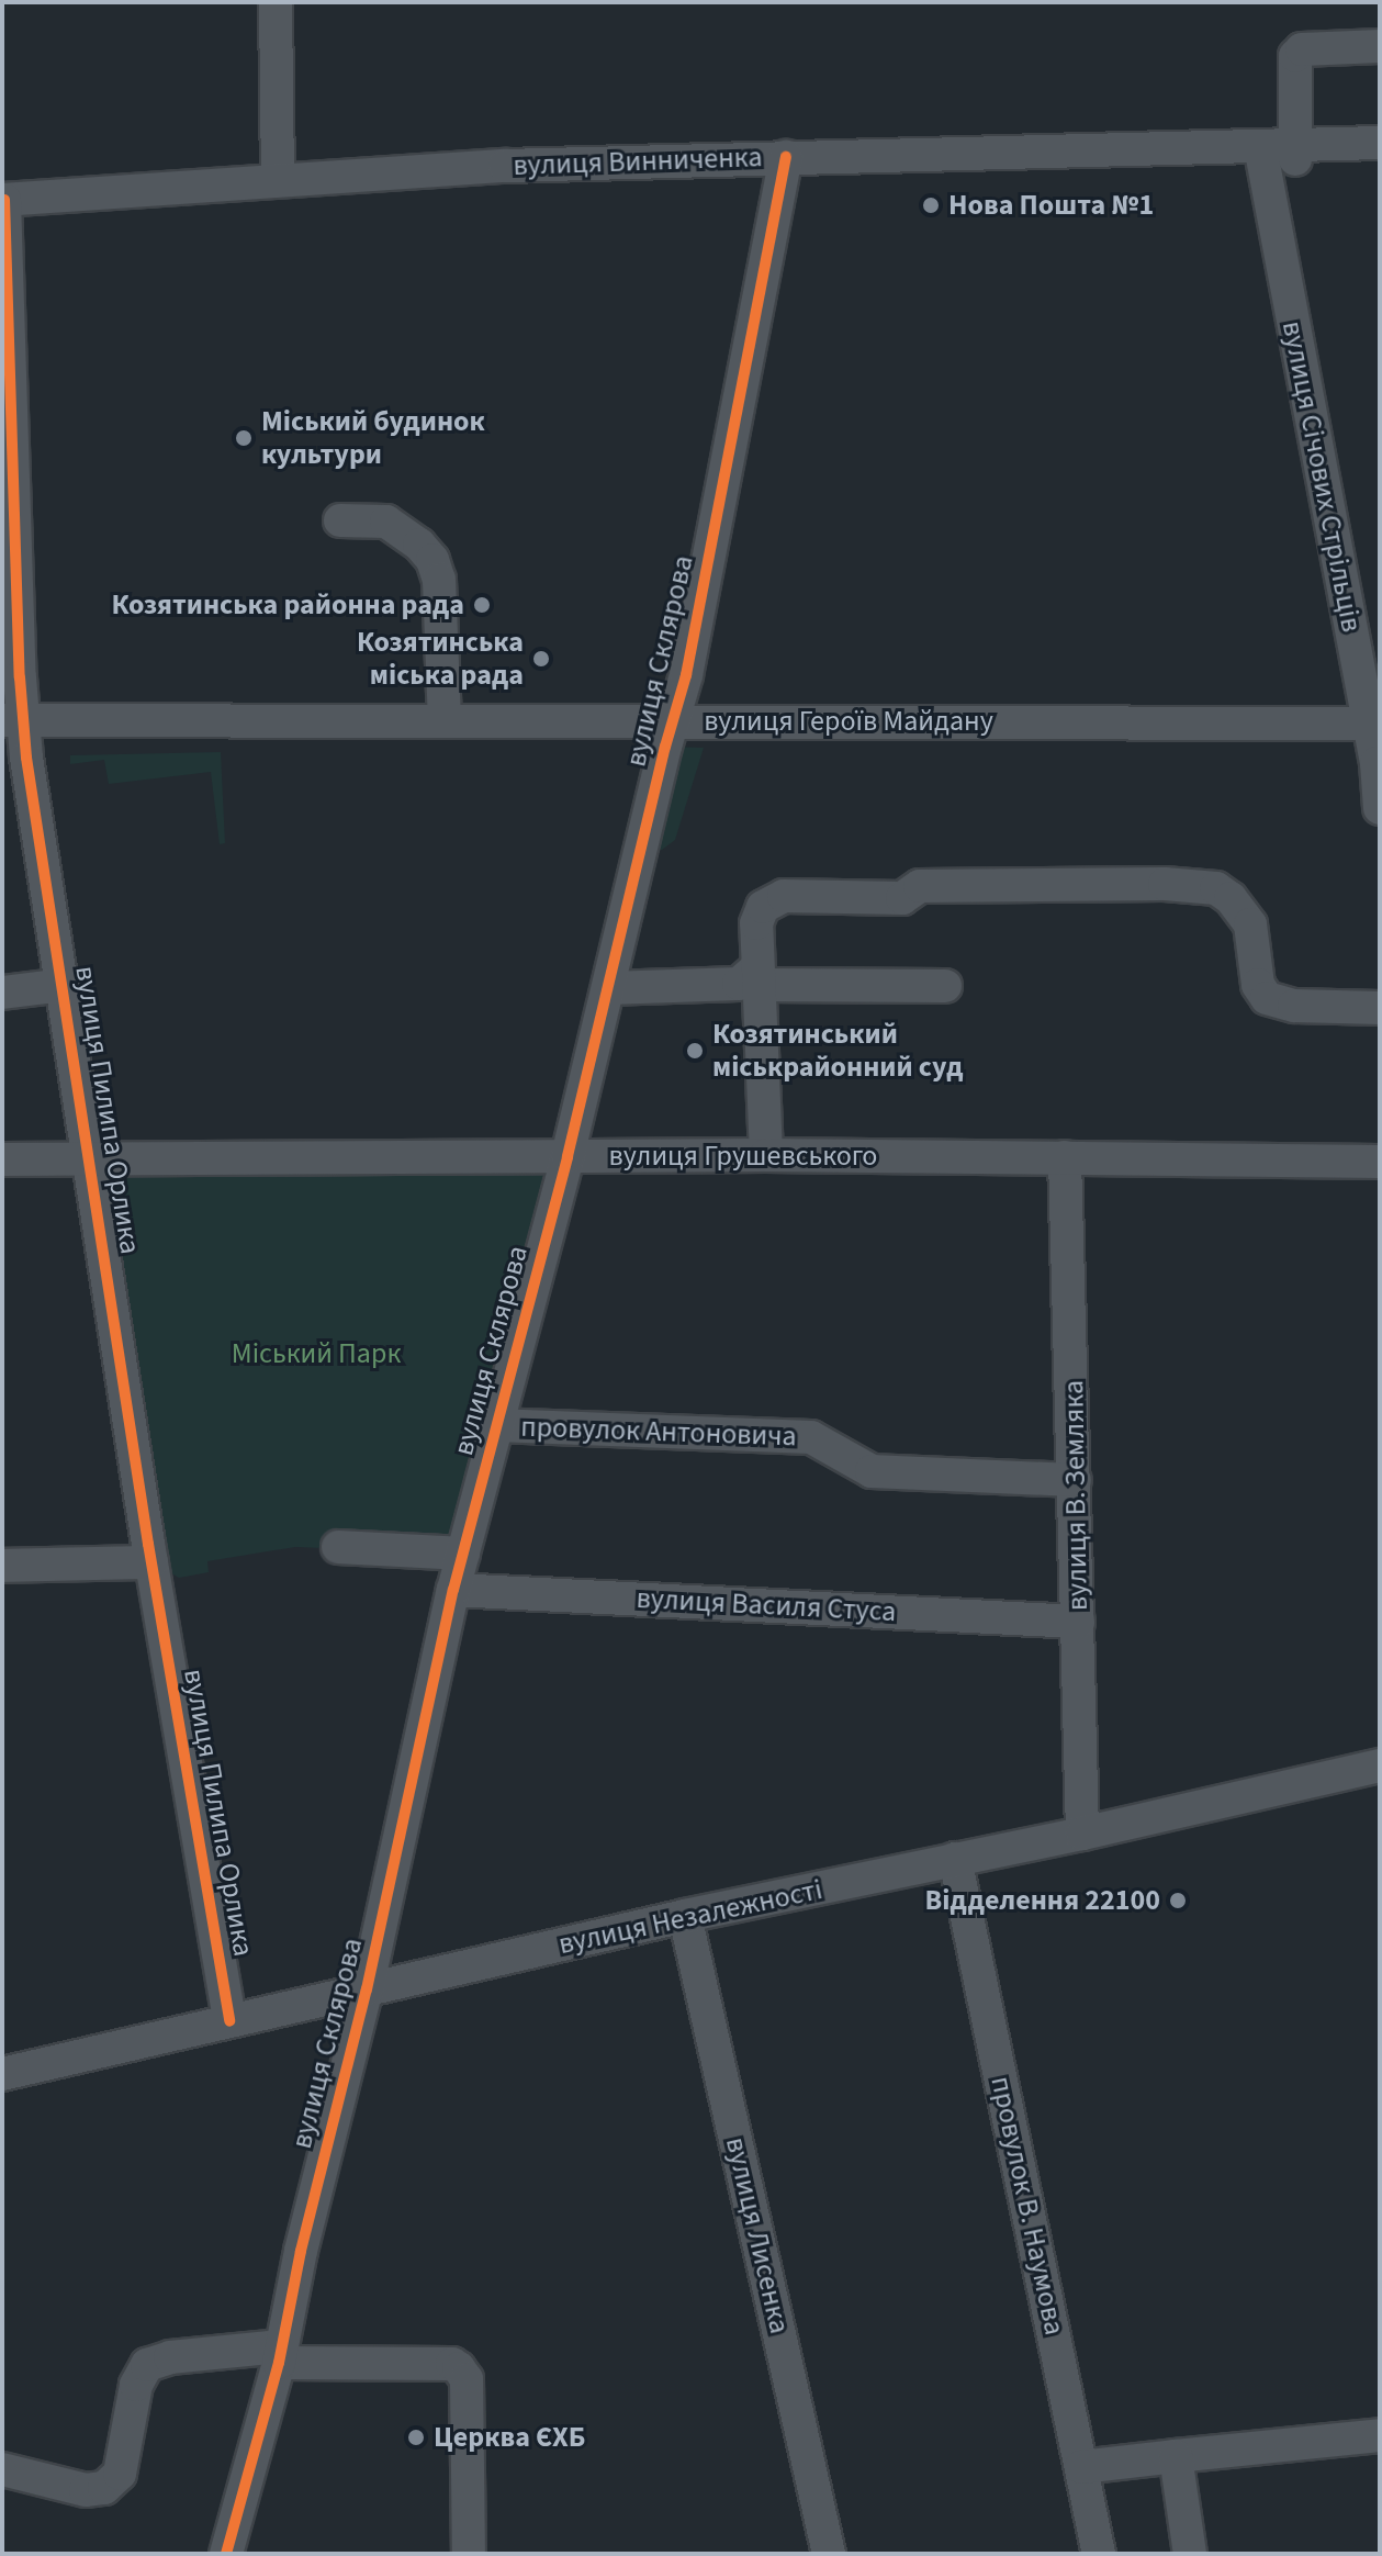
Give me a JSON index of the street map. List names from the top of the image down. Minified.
{"streets":{"street":["вулиця Винниченка","вулиця Січових Стрільців","вулиця Склярова","вулиця Героїв Майдану","вулиця Пилипа Орлика","вулиця Грушевського","провулок Антоновича","вулиця В. Земляка","вулиця Василя Стуса","вулиця Незалежності","провулок В. Наумова","вулиця Лисенка"]},"crossings":[["вулиця Винниченка","вулиця Січових Стрільців"],["вулиця Винниченка","вулиця Склярова"],["вулиця Винниченка","вулиця Пилипа Орлика"],["вулиця Січових Стрільців","вулиця Героїв Майдану"],["вулиця Склярова","вулиця Героїв Майдану"],["вулиця Склярова","вулиця Грушевського"],["вулиця Склярова","провулок Антоновича"],["вулиця Склярова","вулиця Василя Стуса"],["вулиця Склярова","вулиця Незалежності"],["вулиця Героїв Майдану","вулиця Пилипа Орлика"],["вулиця Пилипа Орлика","вулиця Грушевського"],["вулиця Пилипа Орлика","вулиця Незалежності"],["вулиця Грушевського","вулиця В. Земляка"],["провулок Антоновича","вулиця В. Земляка"],["вулиця В. Земляка","вулиця Василя Стуса"],["вулиця В. Земляка","вулиця Незалежності"],["вулиця Незалежності","провулок В. Наумова"],["вулиця Незалежності","вулиця Лисенка"]],"parks":["Міський Парк"],"places":["Нова Пошта №1","Міський будинок культури","Козятинська районна рада","Козятинська міська рада","Козятинський міськрайонний суд","Відделення 22100","Церква ЄХБ"]}
